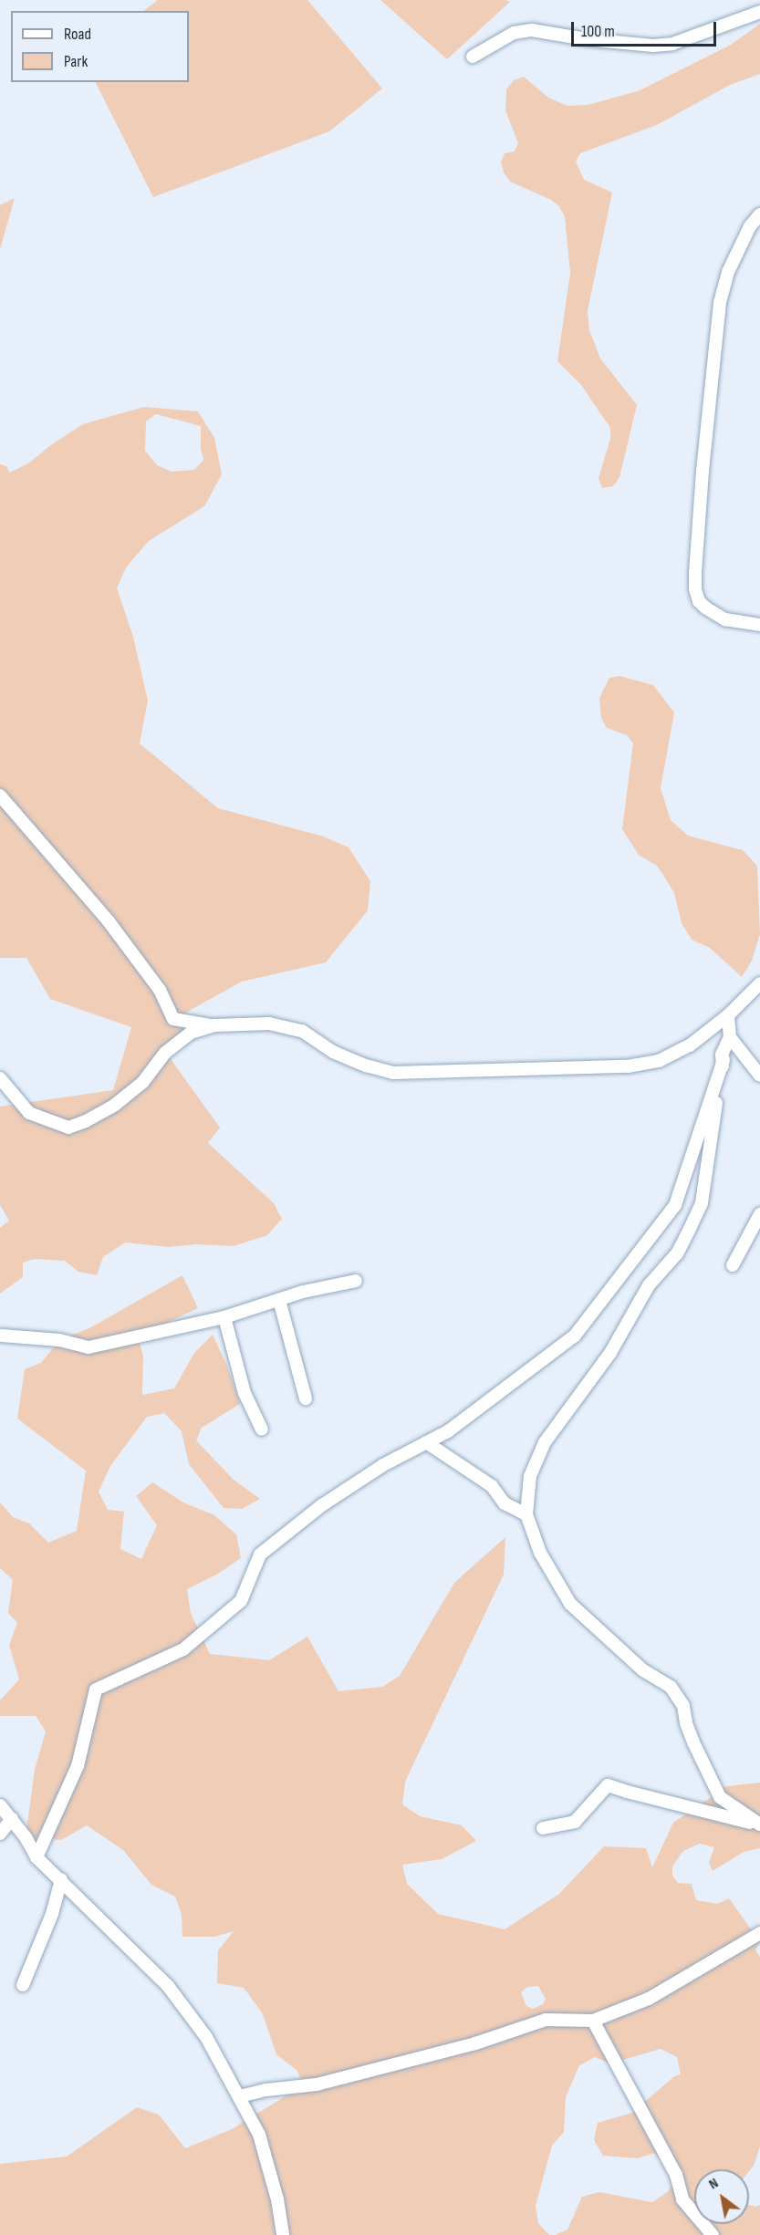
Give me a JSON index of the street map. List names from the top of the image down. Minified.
{"legend":["Road","Park"],"scale_bar":"100 m","north":"top left"}
